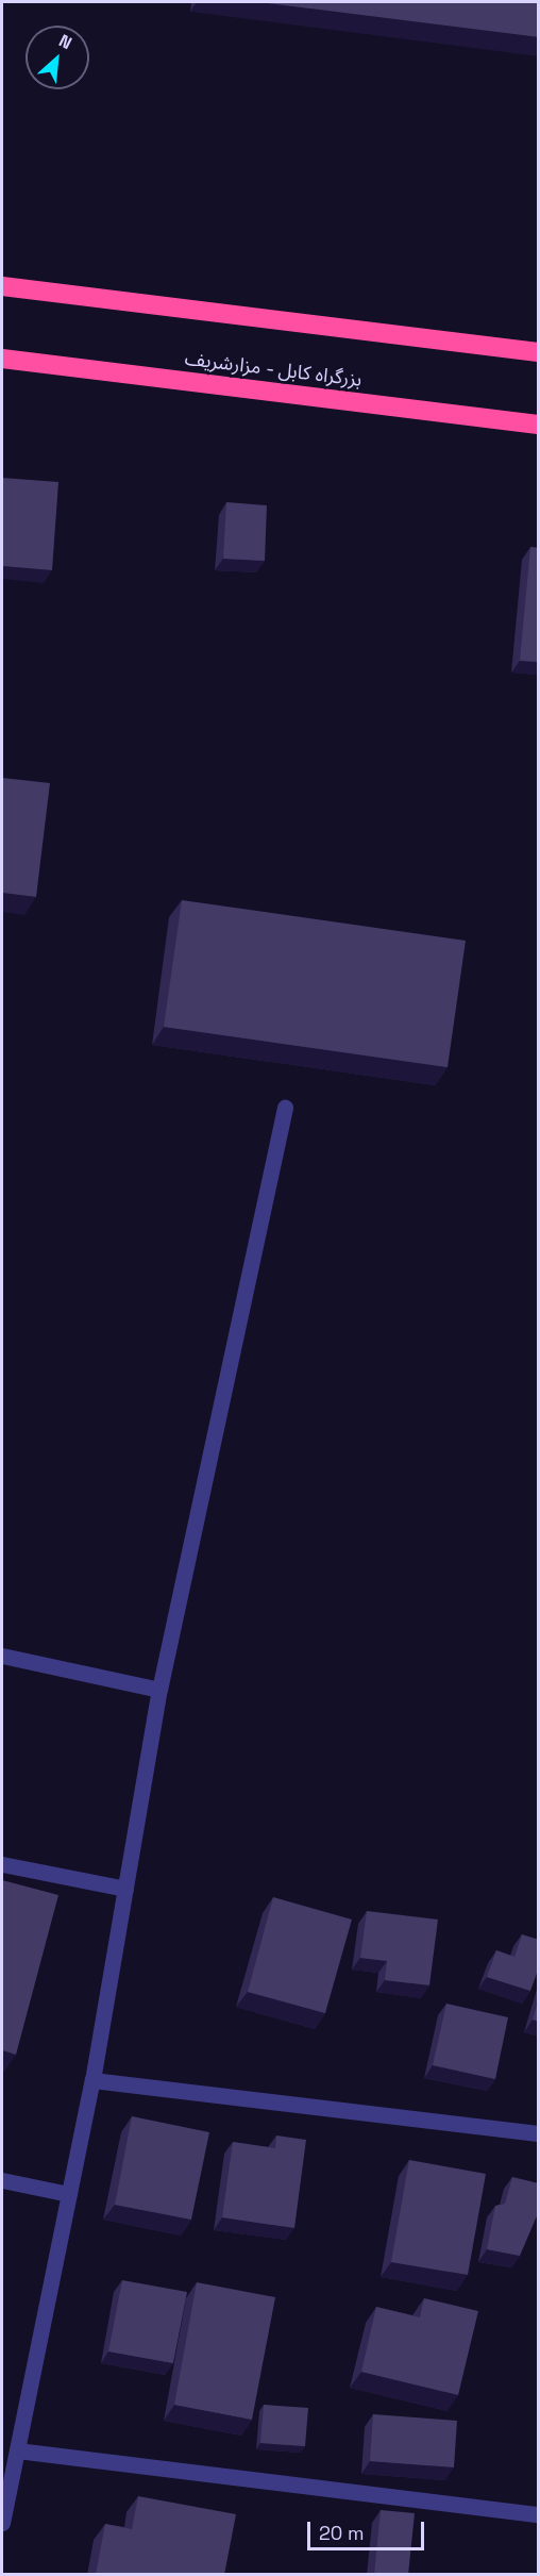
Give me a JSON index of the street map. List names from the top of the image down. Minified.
{"streets":{"highway":["بزرگراه کابل - مزارشریف"]},"scale_bar":"20 m","north":"top right"}
